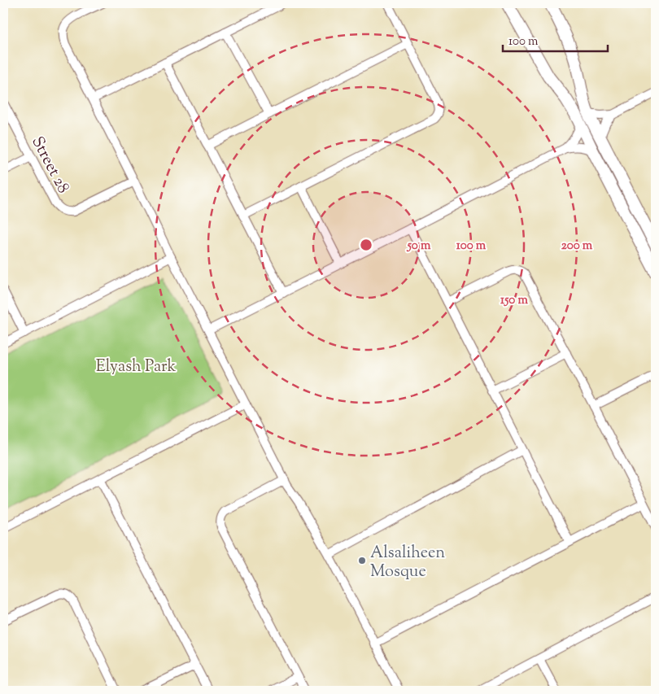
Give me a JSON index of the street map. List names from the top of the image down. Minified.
{"streets":{"street":["Street 28"]},"parks":["Elyash Park"],"places":["Alsaliheen Mosque"],"scale_bar":"100 m","rings":["50 m","100 m","200 m","150 m"]}
